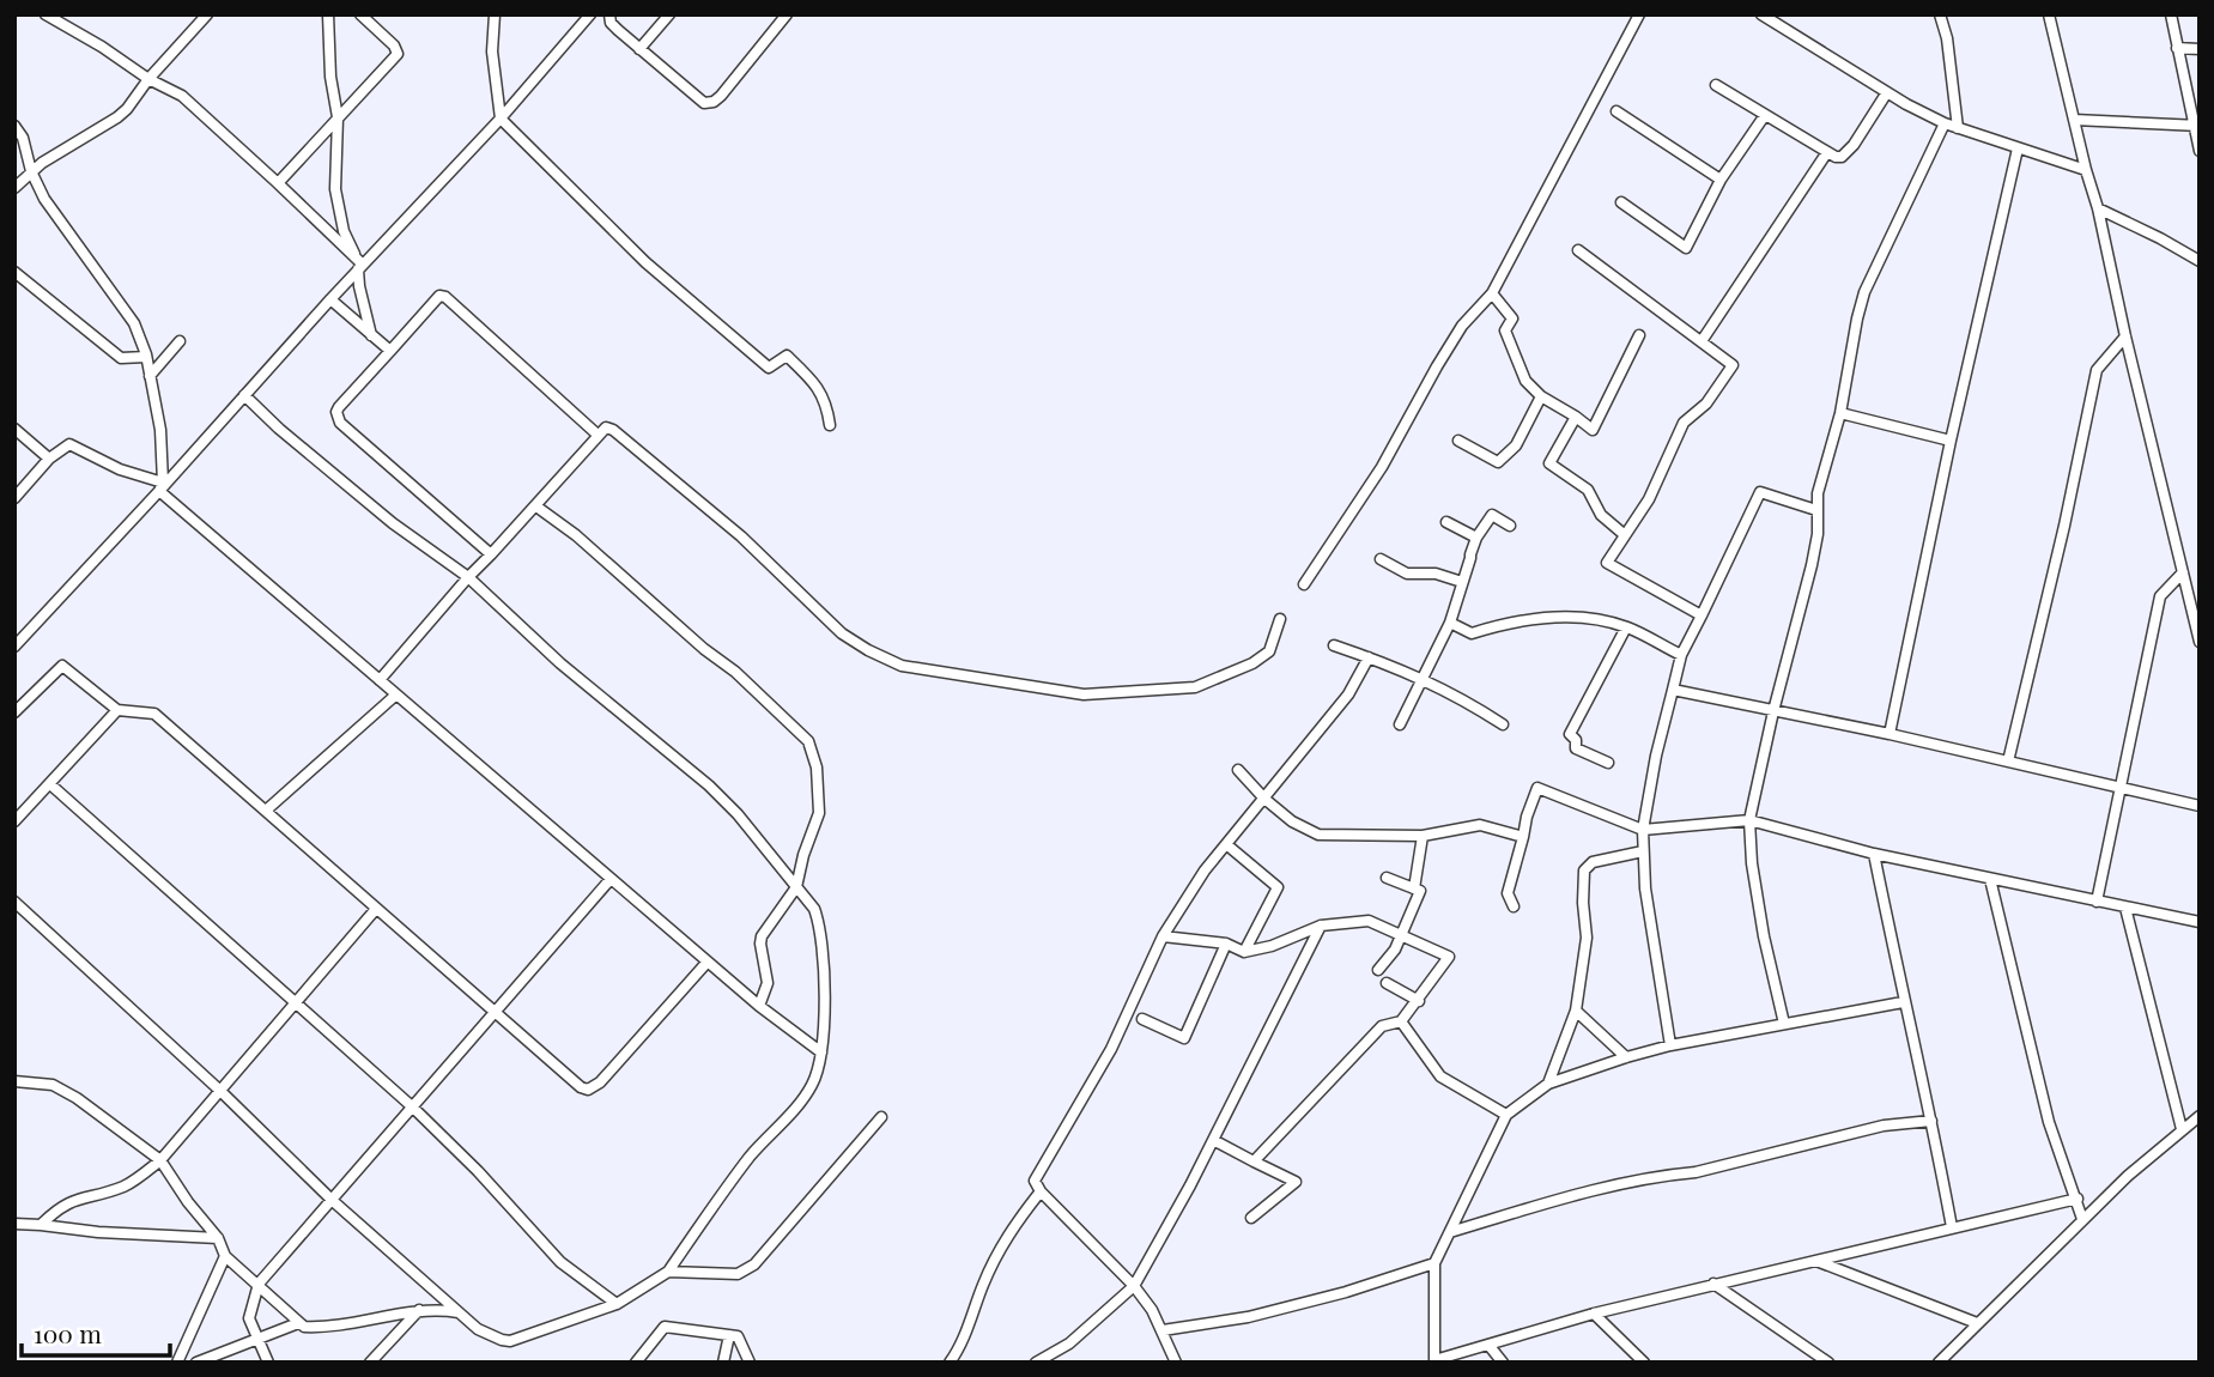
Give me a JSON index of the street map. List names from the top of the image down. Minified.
{"scale_bar":"100 m"}
